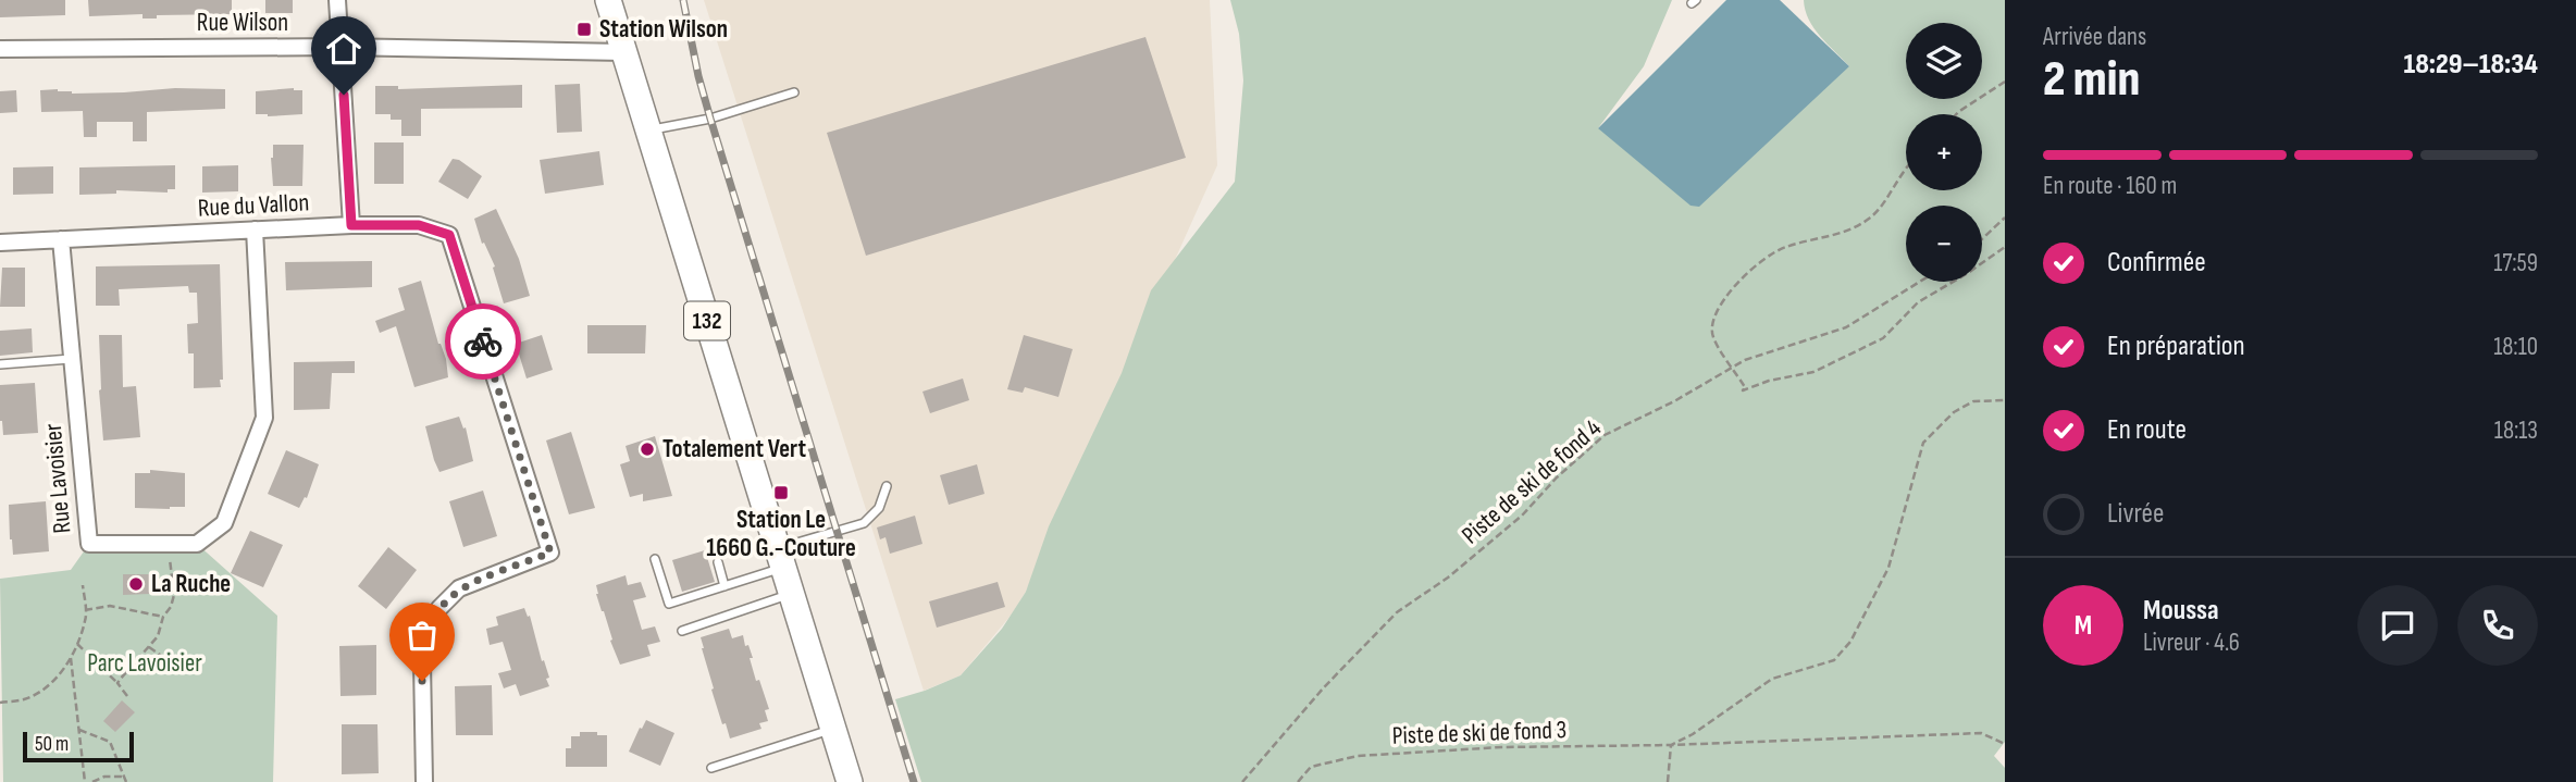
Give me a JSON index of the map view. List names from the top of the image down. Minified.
{"streets":{"main road":["132"],"street":["Rue Wilson","Rue du Vallon","Rue Lavoisier"],"path":["Piste de ski de fond 4","Piste de ski de fond 3"]},"crossings":[["Rue Wilson","132"],["Rue du Vallon","Rue Lavoisier"]],"parks":["Parc Lavoisier"],"places":{"transit":["Station Wilson","Station Le 1660 G.-Couture"],"other":["Totalement Vert","La Ruche"]},"scale_bar":"50 m","page":{"heading":["2 min","Arrivée dans","18:29–18:34"],"panel":["Moussa","Livreur · 4.6"],"map_buttons":["+","−"],"bar":"En route · 160 m","list":[["Confirmée","17:59"],["En préparation","18:10"],["En route","18:13"],"Livrée"],"round":"M","scale":"50 m"}}
